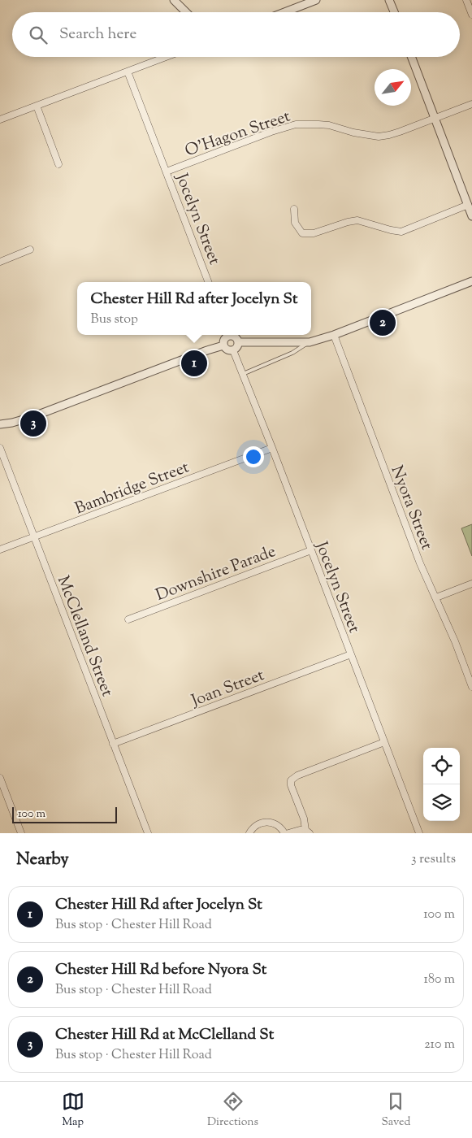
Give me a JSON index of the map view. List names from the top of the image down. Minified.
{"streets":{"street":["O'Hagon Street","Jocelyn Street","Bambridge Street","Nyora Street","Downshire Parade","McClelland Street","Joan Street"]},"crossings":[["O'Hagon Street","Jocelyn Street"],["Jocelyn Street","Bambridge Street"],["Jocelyn Street","Downshire Parade"],["Jocelyn Street","Joan Street"],["Bambridge Street","McClelland Street"],["McClelland Street","Joan Street"]],"scale_bar":"100 m","north":"top right","page":{"search":"Search here","popup":["Chester Hill Rd after Jocelyn St","Bus stop"],"pins":["2","1","3"],"scale":"100 m","heading":["Nearby","3 results"],"list":[{"mark":"1","name":"Chester Hill Rd after Jocelyn St","note":"Bus stop · Chester Hill Road","value":"100 m"},{"mark":"2","name":"Chester Hill Rd before Nyora St","note":"Bus stop · Chester Hill Road","value":"180 m"},{"mark":"3","name":"Chester Hill Rd at McClelland St","note":"Bus stop · Chester Hill Road","value":"210 m"}],"nav":["Map","Directions","Saved"]}}
